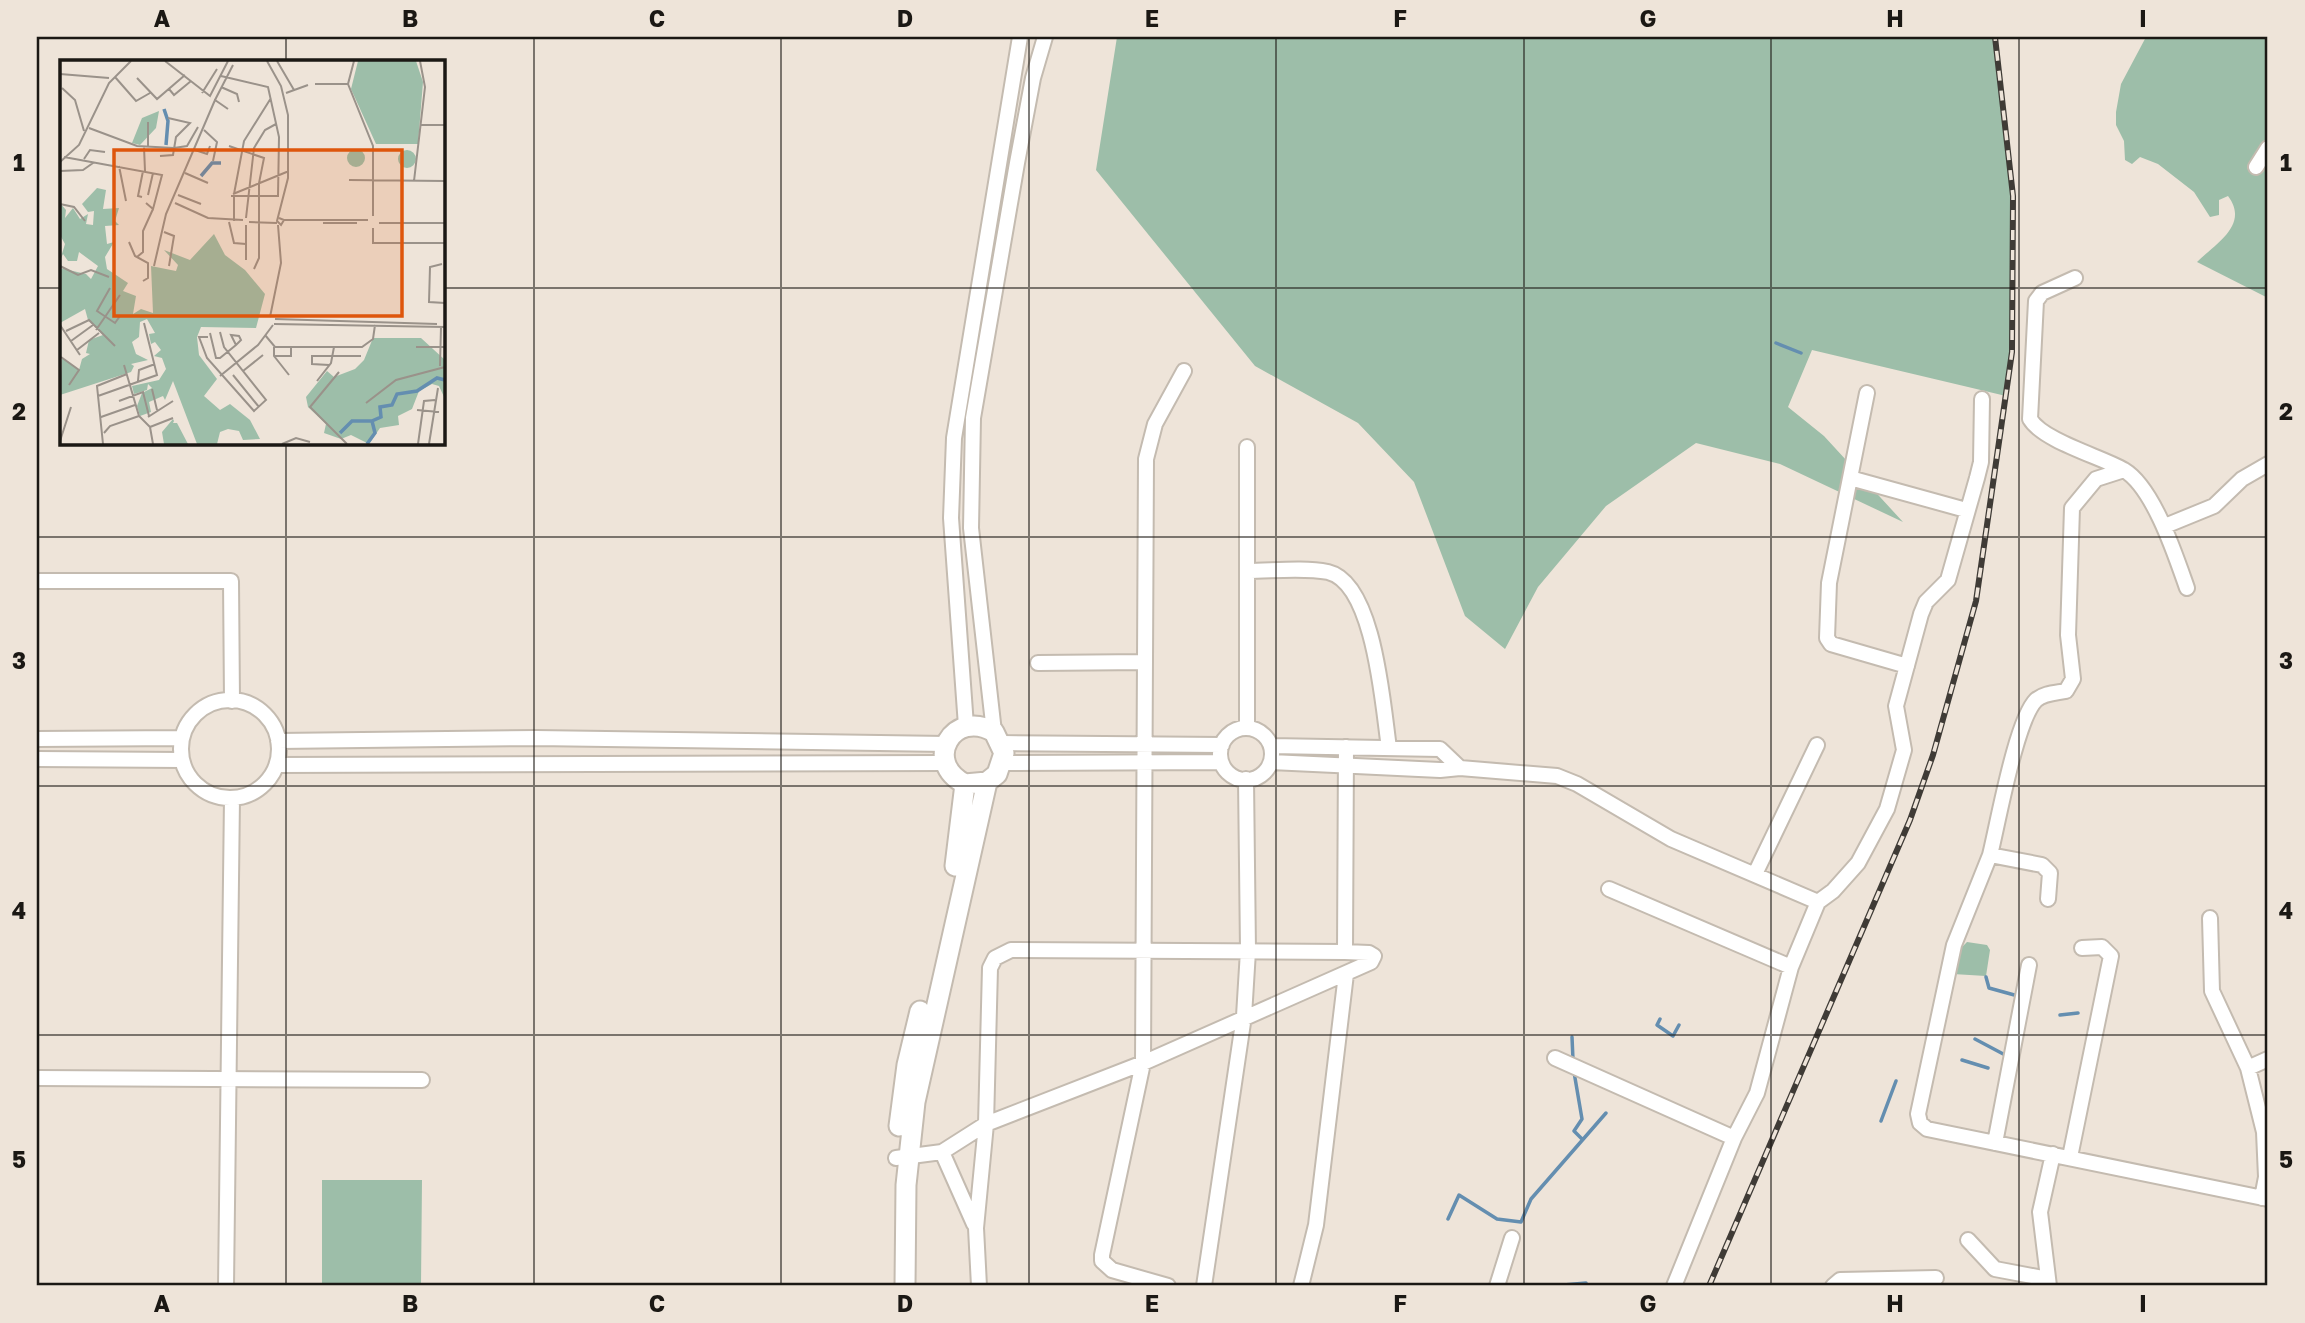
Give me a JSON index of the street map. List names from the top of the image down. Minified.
{"grid":{"columns":["A","B","C","D","E","F","G","H","I"],"rows":["1","2","3","4","5"]}}
